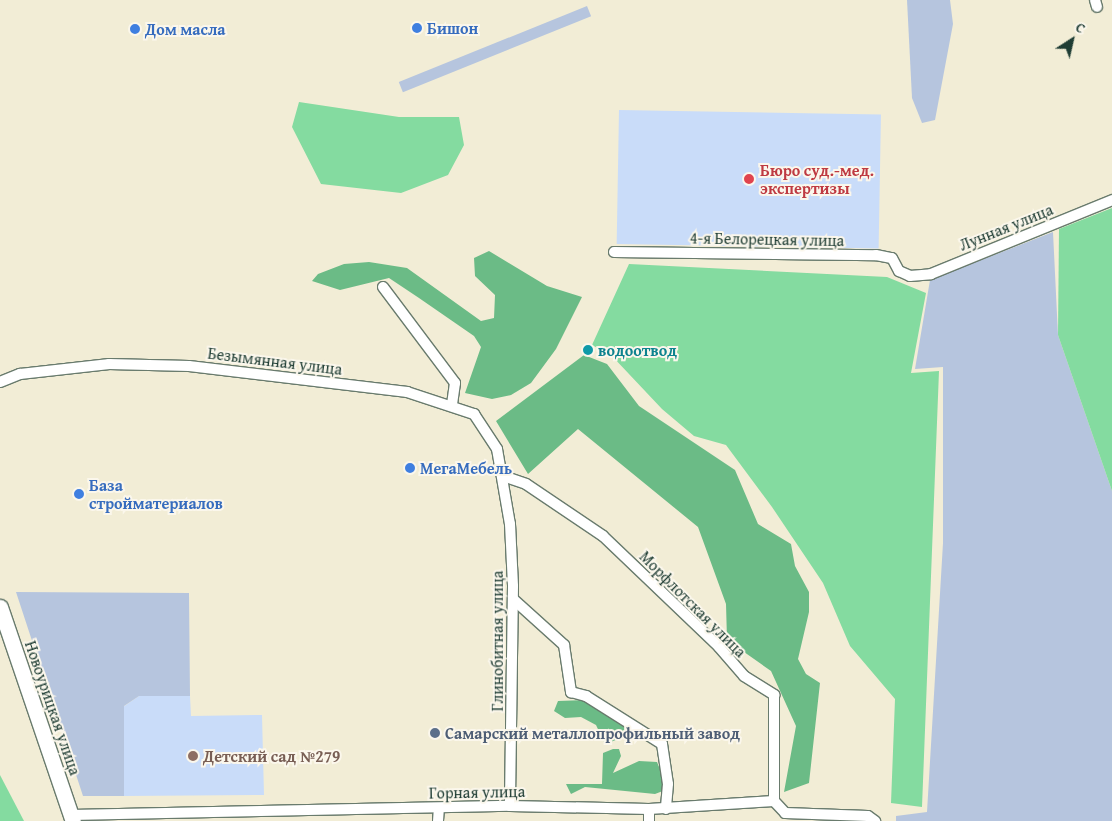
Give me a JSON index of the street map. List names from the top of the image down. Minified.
{"streets":{"main road":["Новоурицкая улица"],"street":["Лунная улица","4-я Белорецкая улица","Безымянная улица","Морфлотская улица","Глинобитная улица","Горная улица"]},"crossings":[["Лунная улица","4-я Белорецкая улица"],["Безымянная улица","Морфлотская улица"],["Безымянная улица","Глинобитная улица"],["Морфлотская улица","Глинобитная улица"],["Морфлотская улица","Горная улица"],["Глинобитная улица","Горная улица"],["Новоурицкая улица","Горная улица"]],"places":["Бишон","Дом масла","Бюро суд.-мед. экспертизы","водоотвод","МегаМебель","База стройматериалов","Самарский металлопрофильный завод","Детский сад №279"],"north":"top right"}
